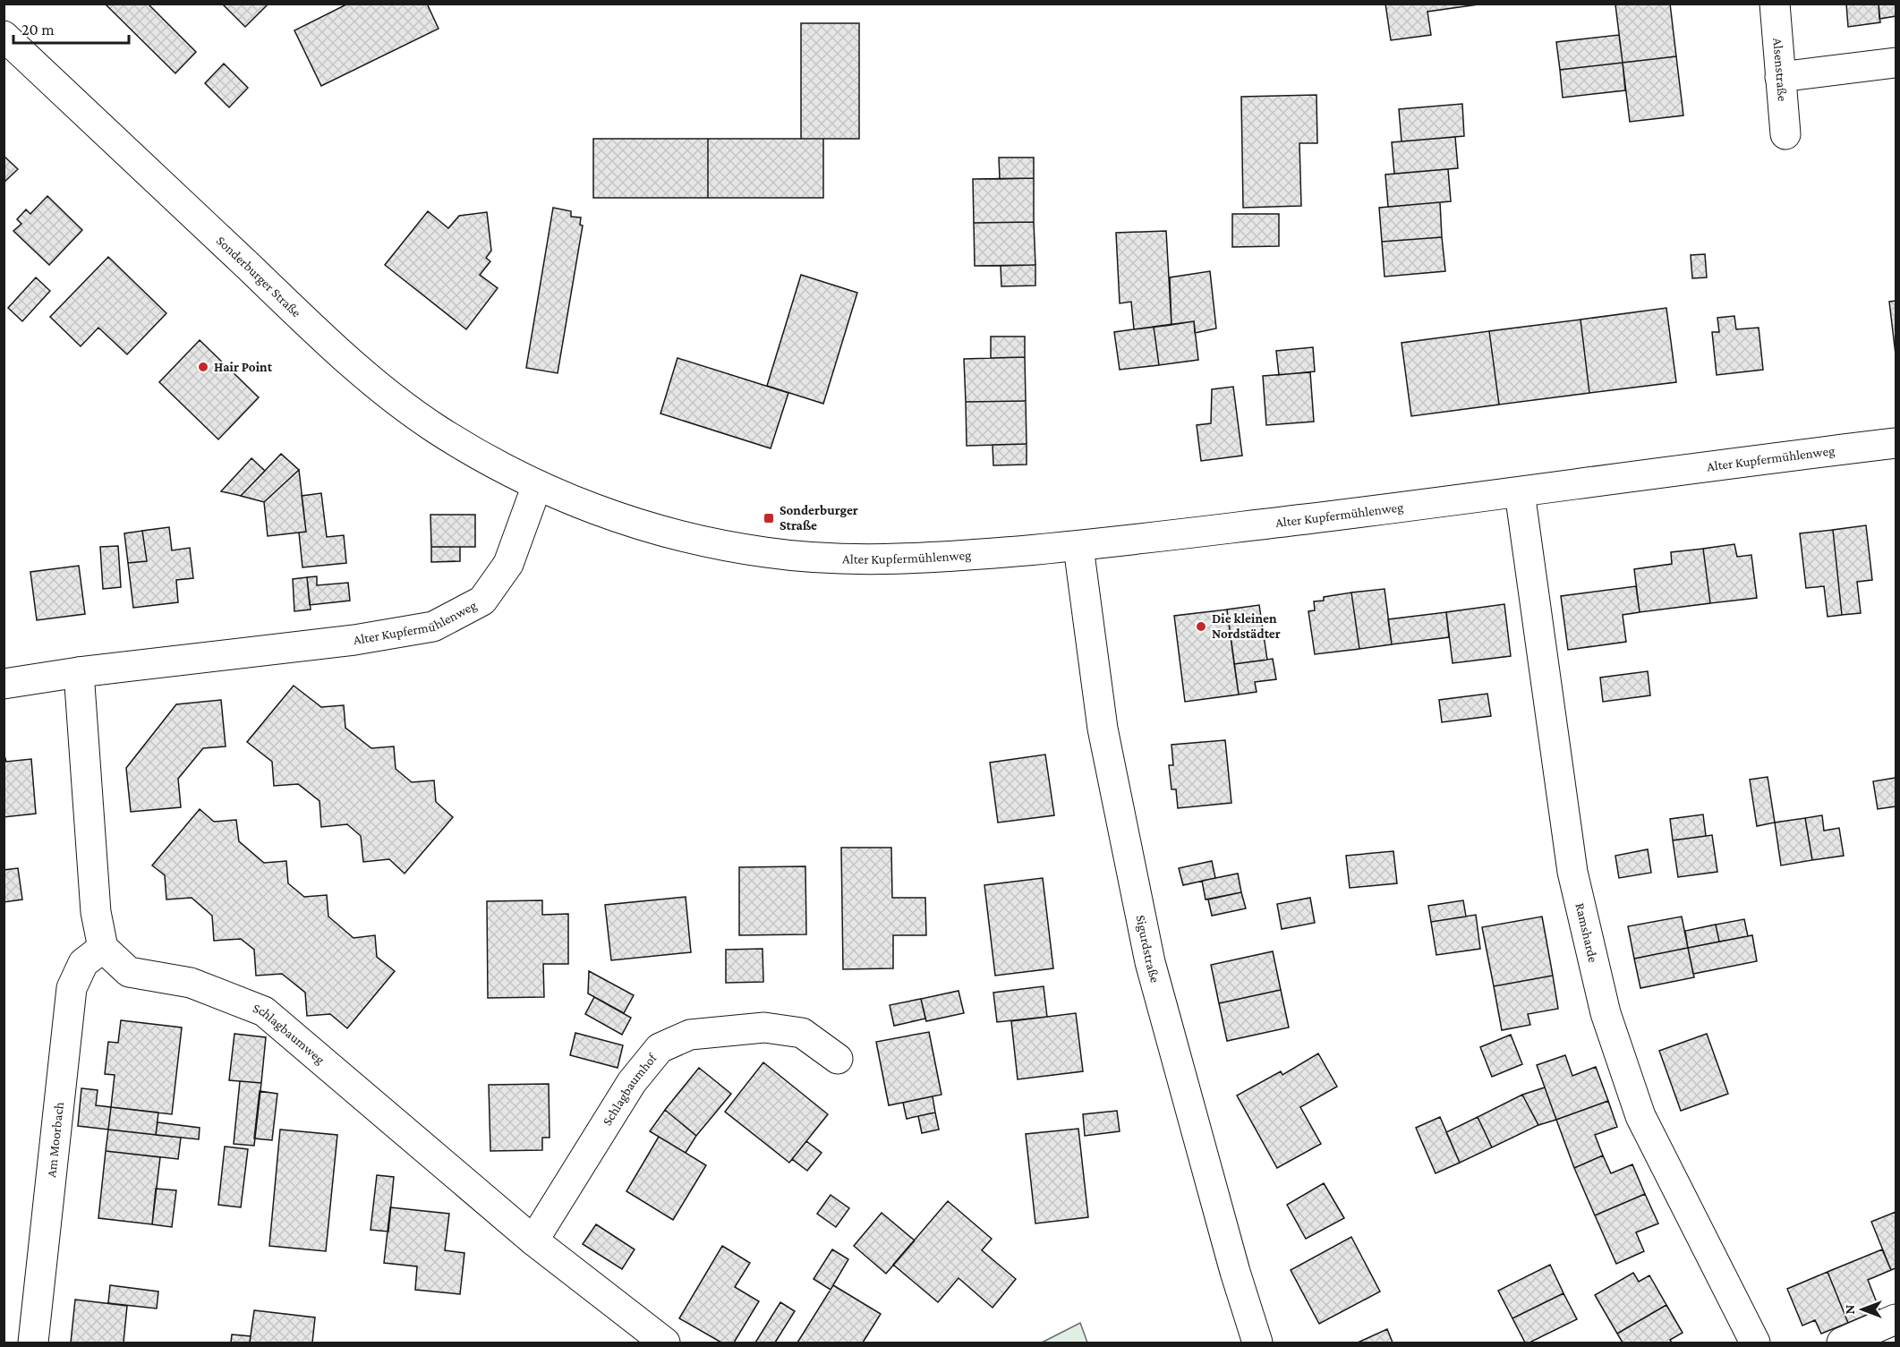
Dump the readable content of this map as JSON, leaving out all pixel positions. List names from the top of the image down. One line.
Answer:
{"streets":{"street":["Alsenstraße","Sonderburger Straße","Alter Kupfermühlenweg","Ramsharde","Sigurdstraße","Schlagbaumweg","Schlagbaumhof","Am Moorbach"]},"crossings":[["Sonderburger Straße","Alter Kupfermühlenweg"],["Alter Kupfermühlenweg","Ramsharde"],["Alter Kupfermühlenweg","Sigurdstraße"],["Schlagbaumweg","Schlagbaumhof"],["Schlagbaumweg","Am Moorbach"]],"places":{"other":["Hair Point","Die kleinen Nordstädter"],"transit":["Sonderburger Straße"]},"scale_bar":"20 m","north":"left"}
